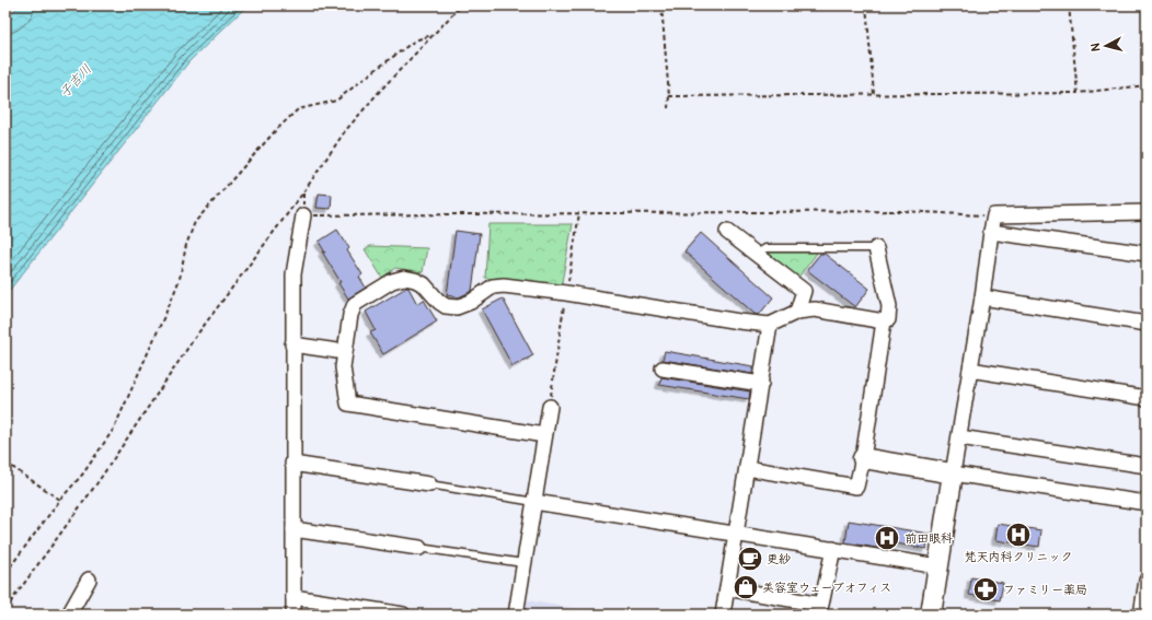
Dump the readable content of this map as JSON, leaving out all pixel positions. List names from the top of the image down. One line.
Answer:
{"water":["子吉川"],"places":{"hospital":["梵天内科クリニック","前田眼科"],"cafe":["更紗"],"shop":["美容室ウェーブオフィス"],"pharmacy":["ファミリー薬局"]},"north":"left"}
